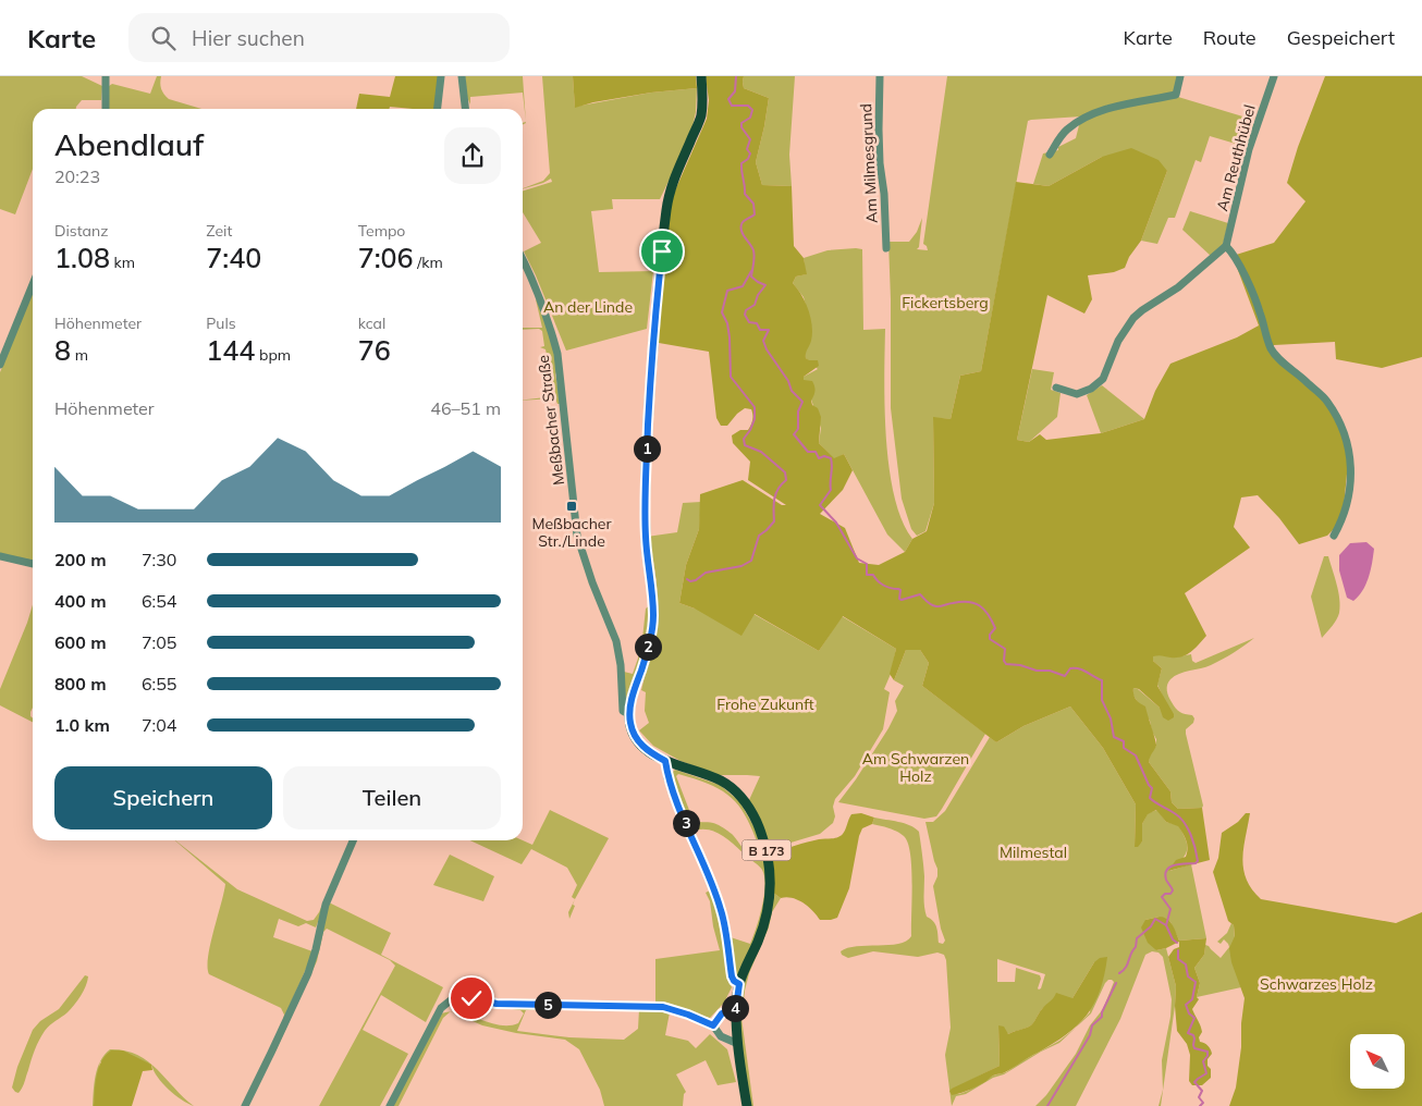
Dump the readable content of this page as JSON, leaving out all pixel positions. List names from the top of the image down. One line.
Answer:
{"streets":{"main road":["B 173"],"street":["Am Reuthhübel","Am Milmesgrund","Meßbacher Straße"]},"crossings":[["Meßbacher Straße","B 173"]],"parks":["Fickertsberg","An der Linde","Frohe Zukunft","Am Schwarzen Holz","Milmestal","Schwarzes Holz"],"places":{"transit":["Meßbacher Str./Linde"]},"north":"top left","page":{"header":"Karte","search":"Hier suchen","nav":["Karte","Route","Gespeichert"],"heading":["Abendlauf","20:23"],"stats":[["Distanz","1.08 km"],["Zeit","7:40"],["Tempo","7:06 /km"],["Höhenmeter","8 m"],["Puls","144 bpm"],["kcal","76"]],"chart":["Höhenmeter","46–51 m"],"pins":["1","2","3","5","4"],"list":[{"name":"200 m","note":"7:30"},{"name":"400 m","note":"6:54"},{"name":"600 m","note":"7:05"},{"name":"800 m","note":"6:55"},{"name":"1.0 km","note":"7:04"}],"buttons":["Speichern","Teilen"]}}
